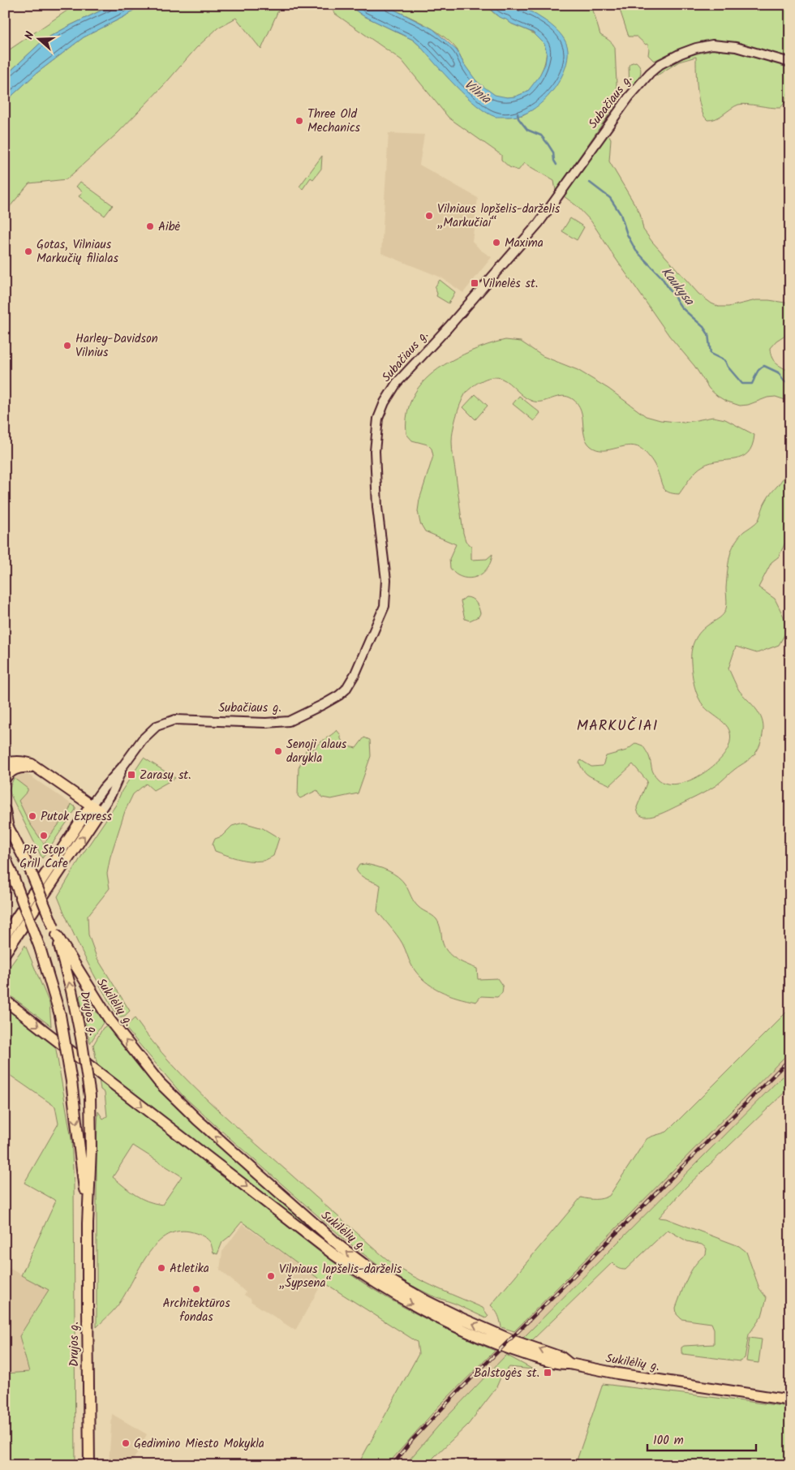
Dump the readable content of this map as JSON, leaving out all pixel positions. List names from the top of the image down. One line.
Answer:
{"streets":{"main road":["Subačiaus g.","Sukilėlių g.","Drujos g."]},"crossings":[["Sukilėlių g.","Drujos g."]],"districts":["MARKUČIAI"],"water":["Vilnia","Kaukysa"],"places":{"other":["Three Old Mechanics","Vilniaus lopšelis-darželis „Markučiai“","Aibė","Maxima","Gotas, Vilniaus Markučių filialas","Harley-Davidson Vilnius","Senoji alaus darykla","Putok Express","Pit Stop Grill Cafe","Atletika","Vilniaus lopšelis-darželis „Šypsena“","Architektūros fondas","Gedimino Miesto Mokykla"],"transit":["Vilnelės st.","Zarasų st.","Balstogės st."]},"scale_bar":"100 m","north":"left"}
